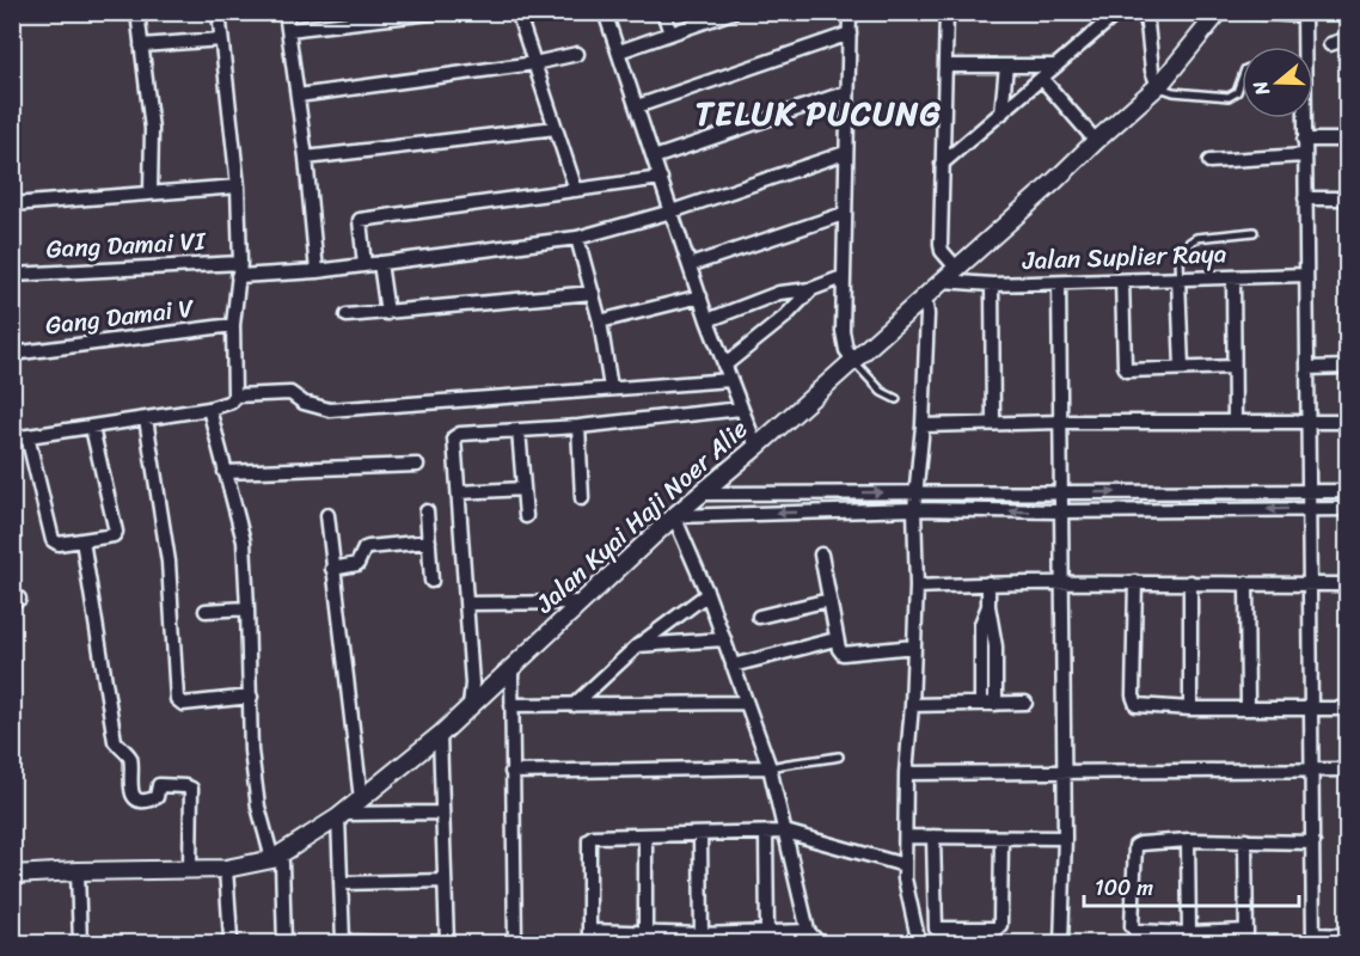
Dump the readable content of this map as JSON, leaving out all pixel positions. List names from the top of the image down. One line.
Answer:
{"streets":{"street":["Gang Damai VI","Jalan Suplier Raya","Gang Damai V","Jalan Kyai Haji Noer Alie"]},"crossings":[["Jalan Suplier Raya","Jalan Kyai Haji Noer Alie"]],"districts":["TELUK PUCUNG"],"scale_bar":"100 m","north":"left"}
